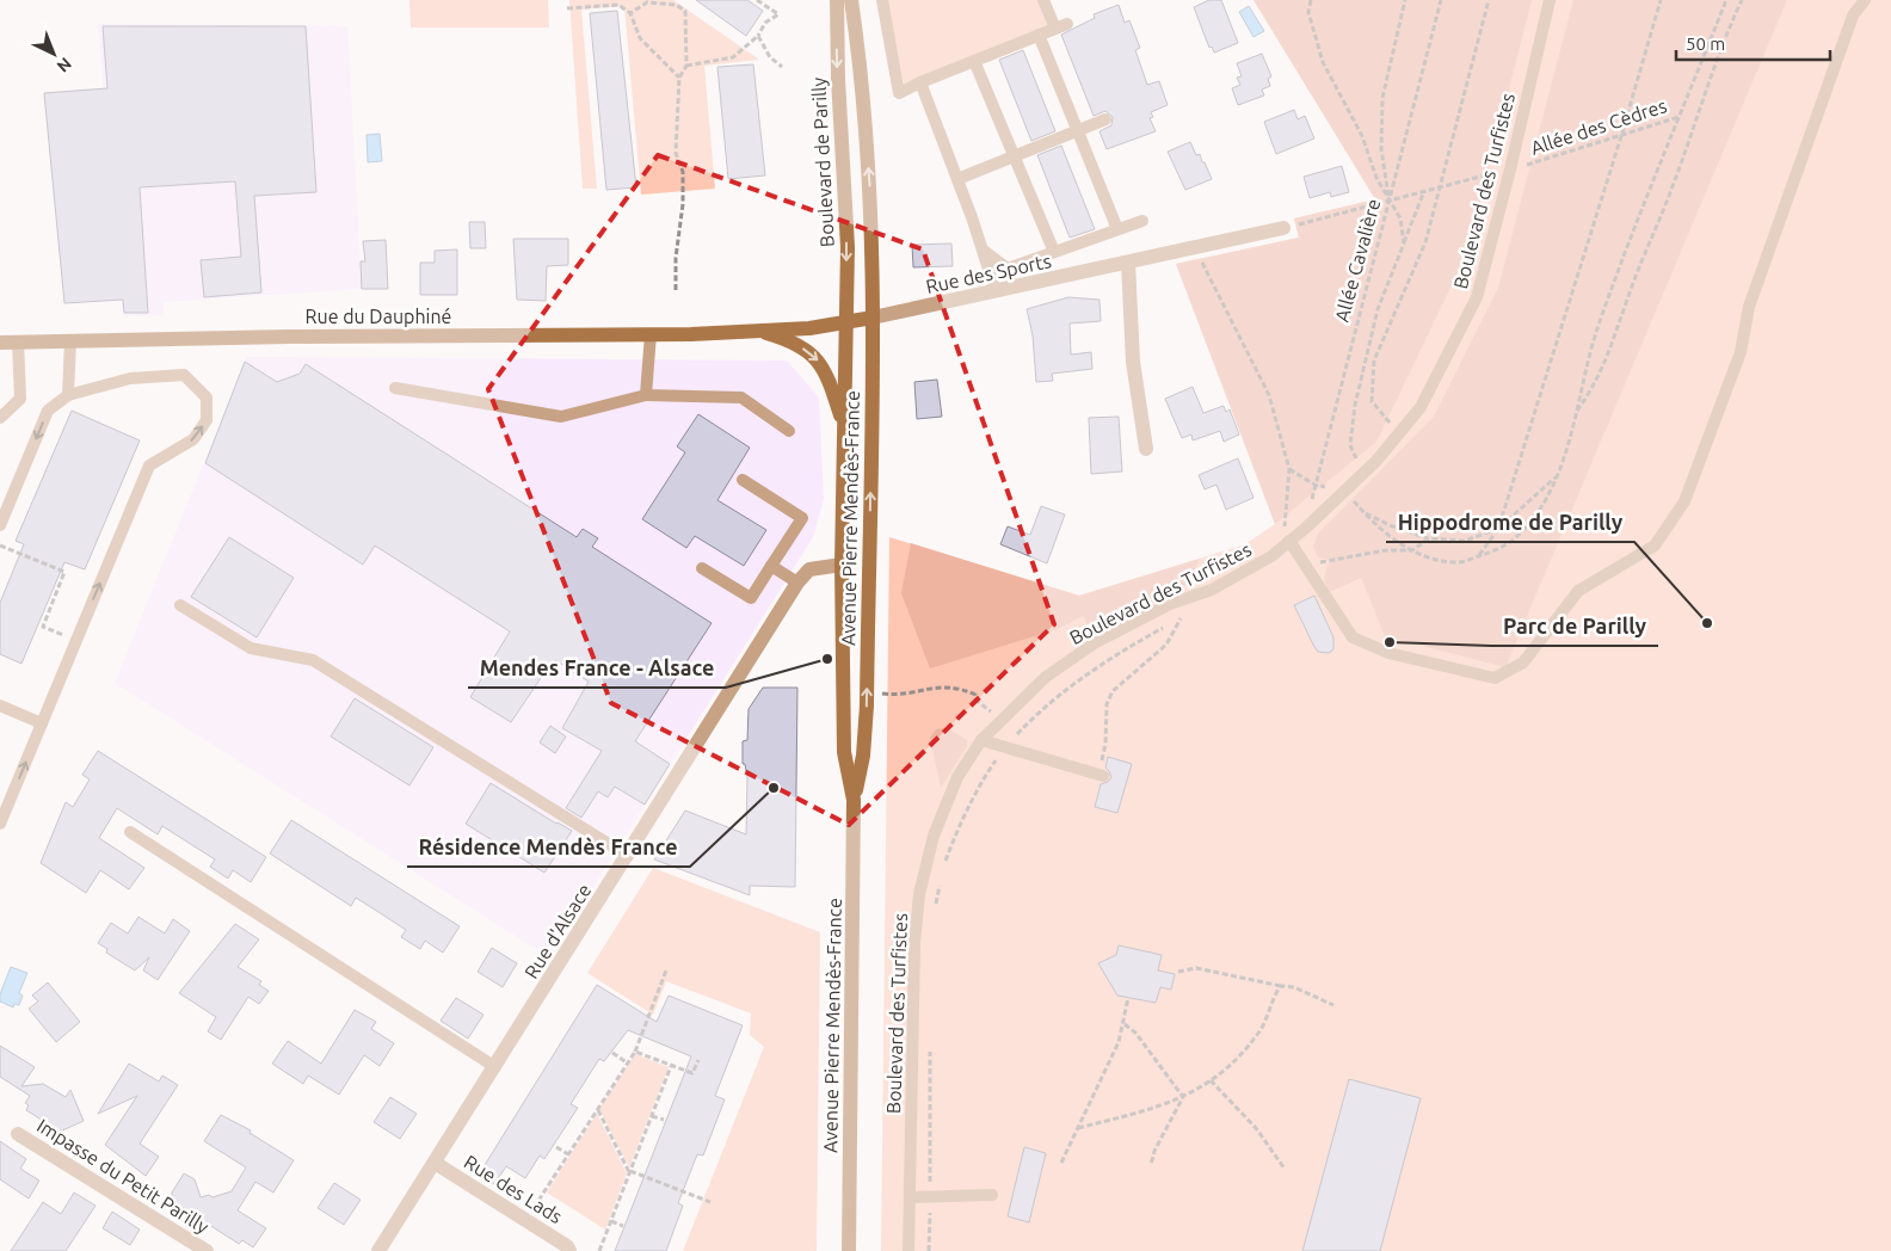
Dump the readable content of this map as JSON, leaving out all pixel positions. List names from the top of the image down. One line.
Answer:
{"streets":{"main road":["Boulevard de Parilly","Rue des Sports","Rue du Dauphiné","Avenue Pierre Mendès-France"],"street":["Rue d'Alsace","Impasse du Petit Parilly","Rue des Lads"],"lane":["Boulevard des Turfistes"],"path":["Allée des Cèdres","Allée Cavalière"]},"crossings":[["Allée des Cèdres","Boulevard des Turfistes"],["Allée des Cèdres","Allée Cavalière"],["Allée des Cèdres","Rue des Sports"],["Boulevard de Parilly","Rue des Sports"],["Boulevard de Parilly","Rue du Dauphiné"],["Boulevard de Parilly","Avenue Pierre Mendès-France"],["Boulevard des Turfistes","Allée Cavalière"],["Rue des Sports","Rue du Dauphiné"],["Rue des Sports","Avenue Pierre Mendès-France"],["Rue du Dauphiné","Avenue Pierre Mendès-France"],["Avenue Pierre Mendès-France","Rue d'Alsace"],["Rue d'Alsace","Rue des Lads"]],"places":["Hippodrome de Parilly","Parc de Parilly","Mendes France - Alsace","Résidence Mendès France"],"scale_bar":"50 m","north":"bottom right"}
